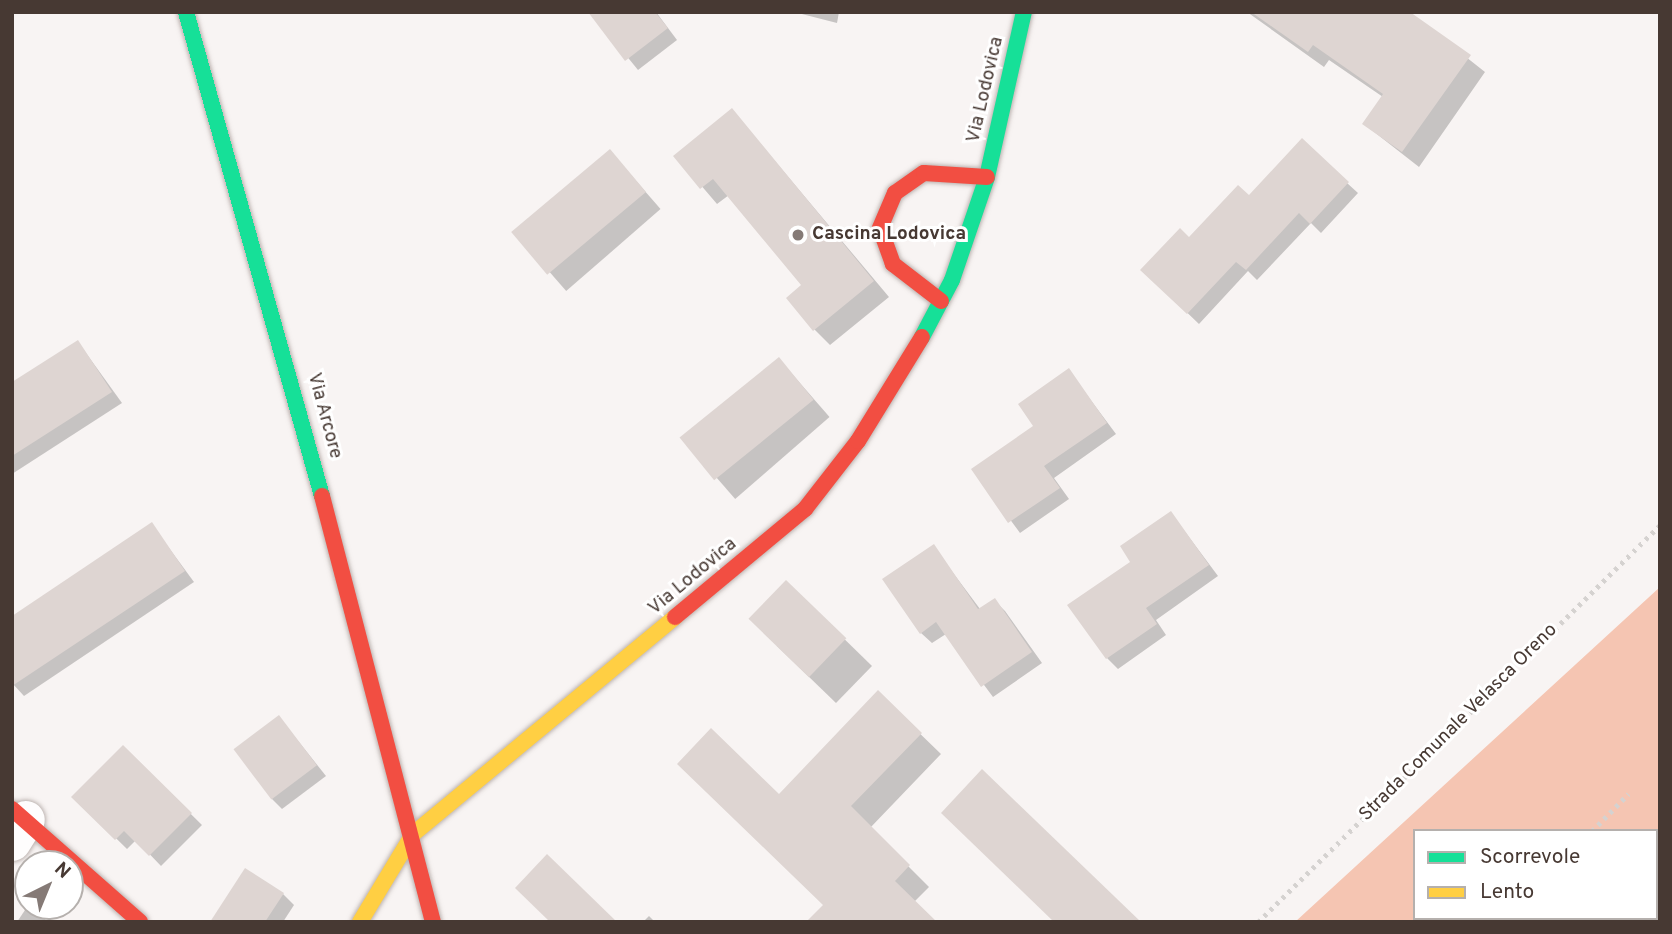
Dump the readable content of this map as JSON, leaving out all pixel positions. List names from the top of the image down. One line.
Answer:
{"streets":{"street":["Via Lodovica","Via Arcore"],"path":["Strada Comunale Velasca Oreno"]},"crossings":[["Via Lodovica","Via Arcore"]],"places":["Cascina Lodovica"],"legend":["Scorrevole","Lento"],"north":"top right"}
